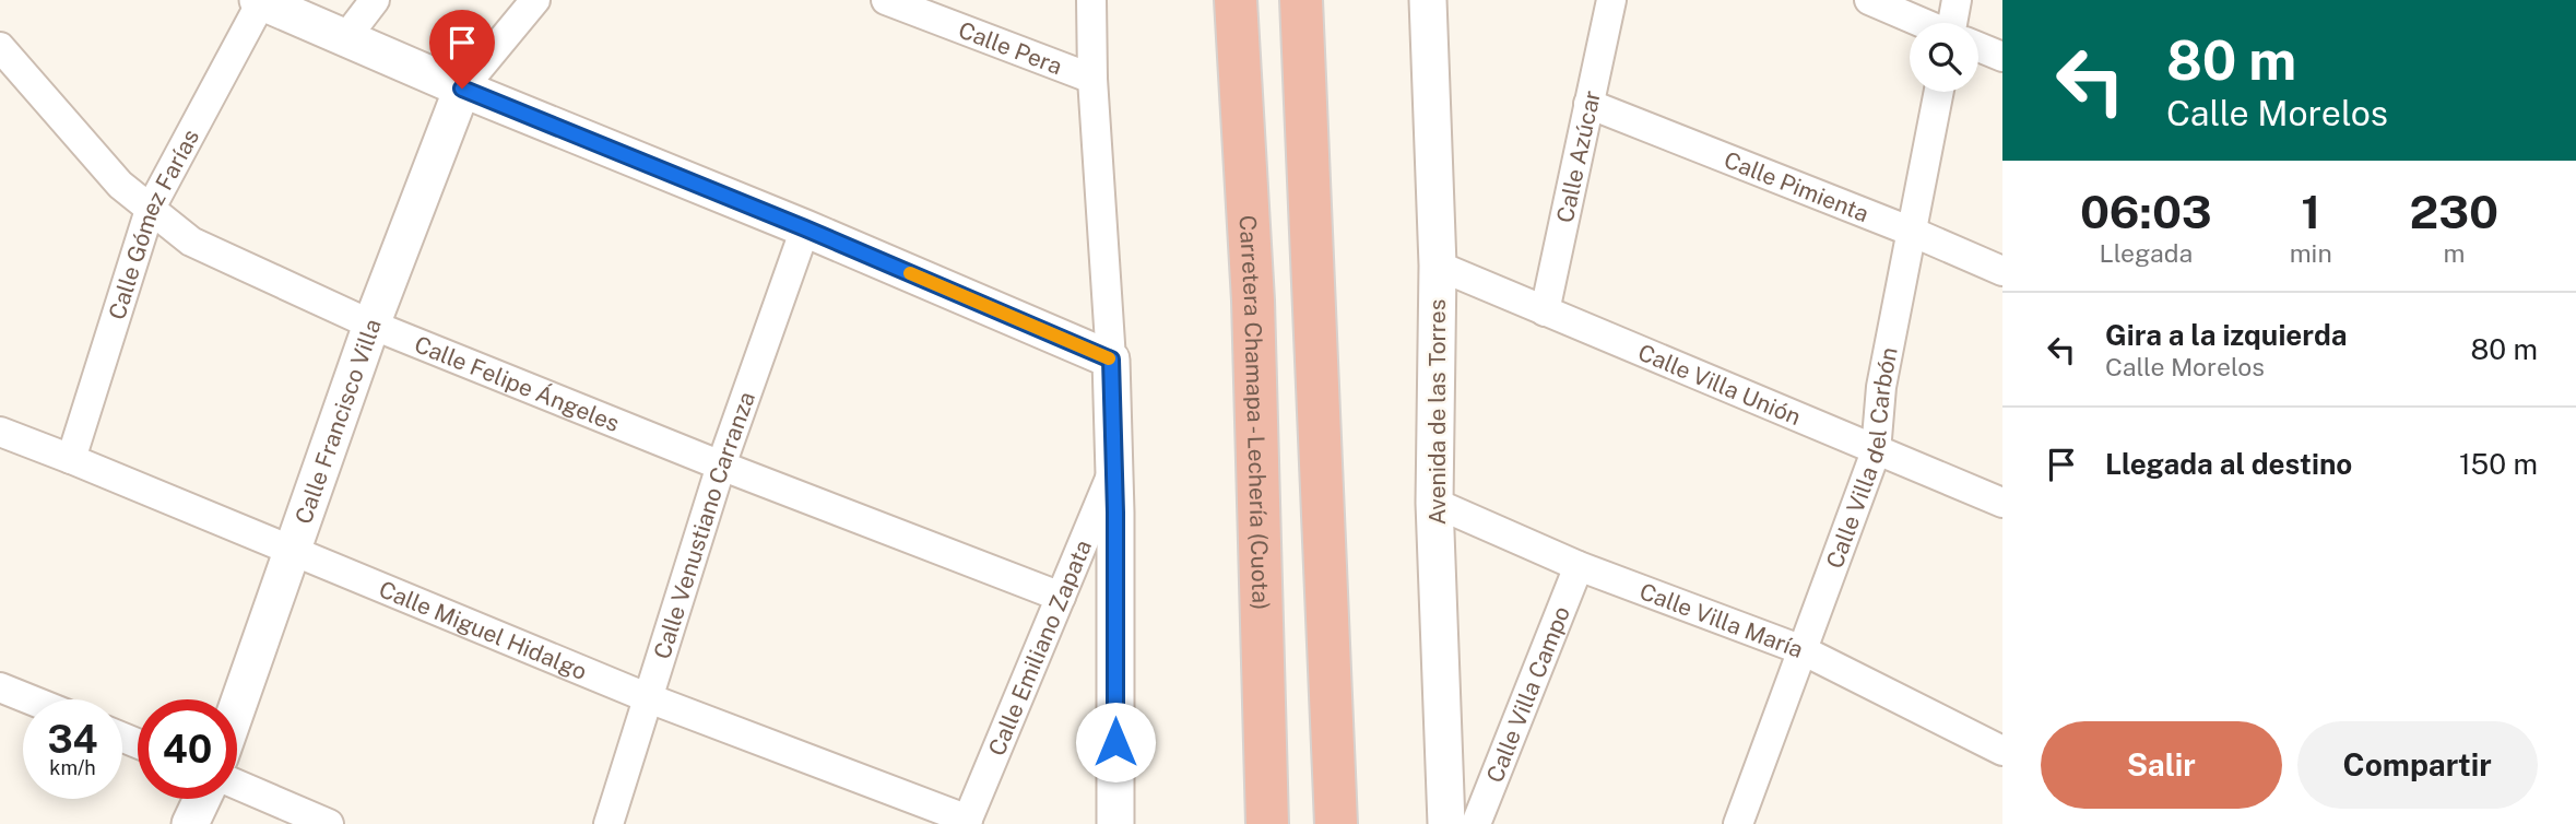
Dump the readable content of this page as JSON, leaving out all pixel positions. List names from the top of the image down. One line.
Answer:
{"streets":{"highway":["Carretera Chamapa - Lechería (Cuota)"],"street":["Calle Pera","Calle Azúcar","Calle Pimienta","Calle Gómez Farías","Calle Felipe Ángeles","Calle Villa Unión","Avenida de las Torres","Calle Francisco Villa","Calle Villa del Carbón","Calle Venustiano Carranza","Calle Villa María","Calle Miguel Hidalgo","Calle Emiliano Zapata","Calle Villa Campo"]},"crossings":[["Calle Azúcar","Calle Pimienta"],["Calle Azúcar","Calle Villa Unión"],["Calle Pimienta","Calle Villa del Carbón"],["Calle Gómez Farías","Calle Felipe Ángeles"],["Calle Gómez Farías","Calle Miguel Hidalgo"],["Calle Felipe Ángeles","Calle Francisco Villa"],["Calle Felipe Ángeles","Calle Venustiano Carranza"],["Calle Felipe Ángeles","Calle Emiliano Zapata"],["Calle Villa Unión","Avenida de las Torres"],["Calle Villa Unión","Calle Villa del Carbón"],["Avenida de las Torres","Calle Villa María"],["Calle Francisco Villa","Calle Miguel Hidalgo"],["Calle Villa del Carbón","Calle Villa María"],["Calle Venustiano Carranza","Calle Miguel Hidalgo"],["Calle Villa María","Calle Villa Campo"],["Calle Miguel Hidalgo","Calle Emiliano Zapata"]],"page":{"turn":["80 m","Calle Morelos"],"eta":["06:03","Llegada","1","min","230","m"],"list":[{"name":"Gira a la izquierda","note":"Calle Morelos","value":"80 m"},{"name":"Llegada al destino","value":"150 m"}],"speed":"34 km/h","limit":"40","buttons":["Salir","Compartir"]}}
